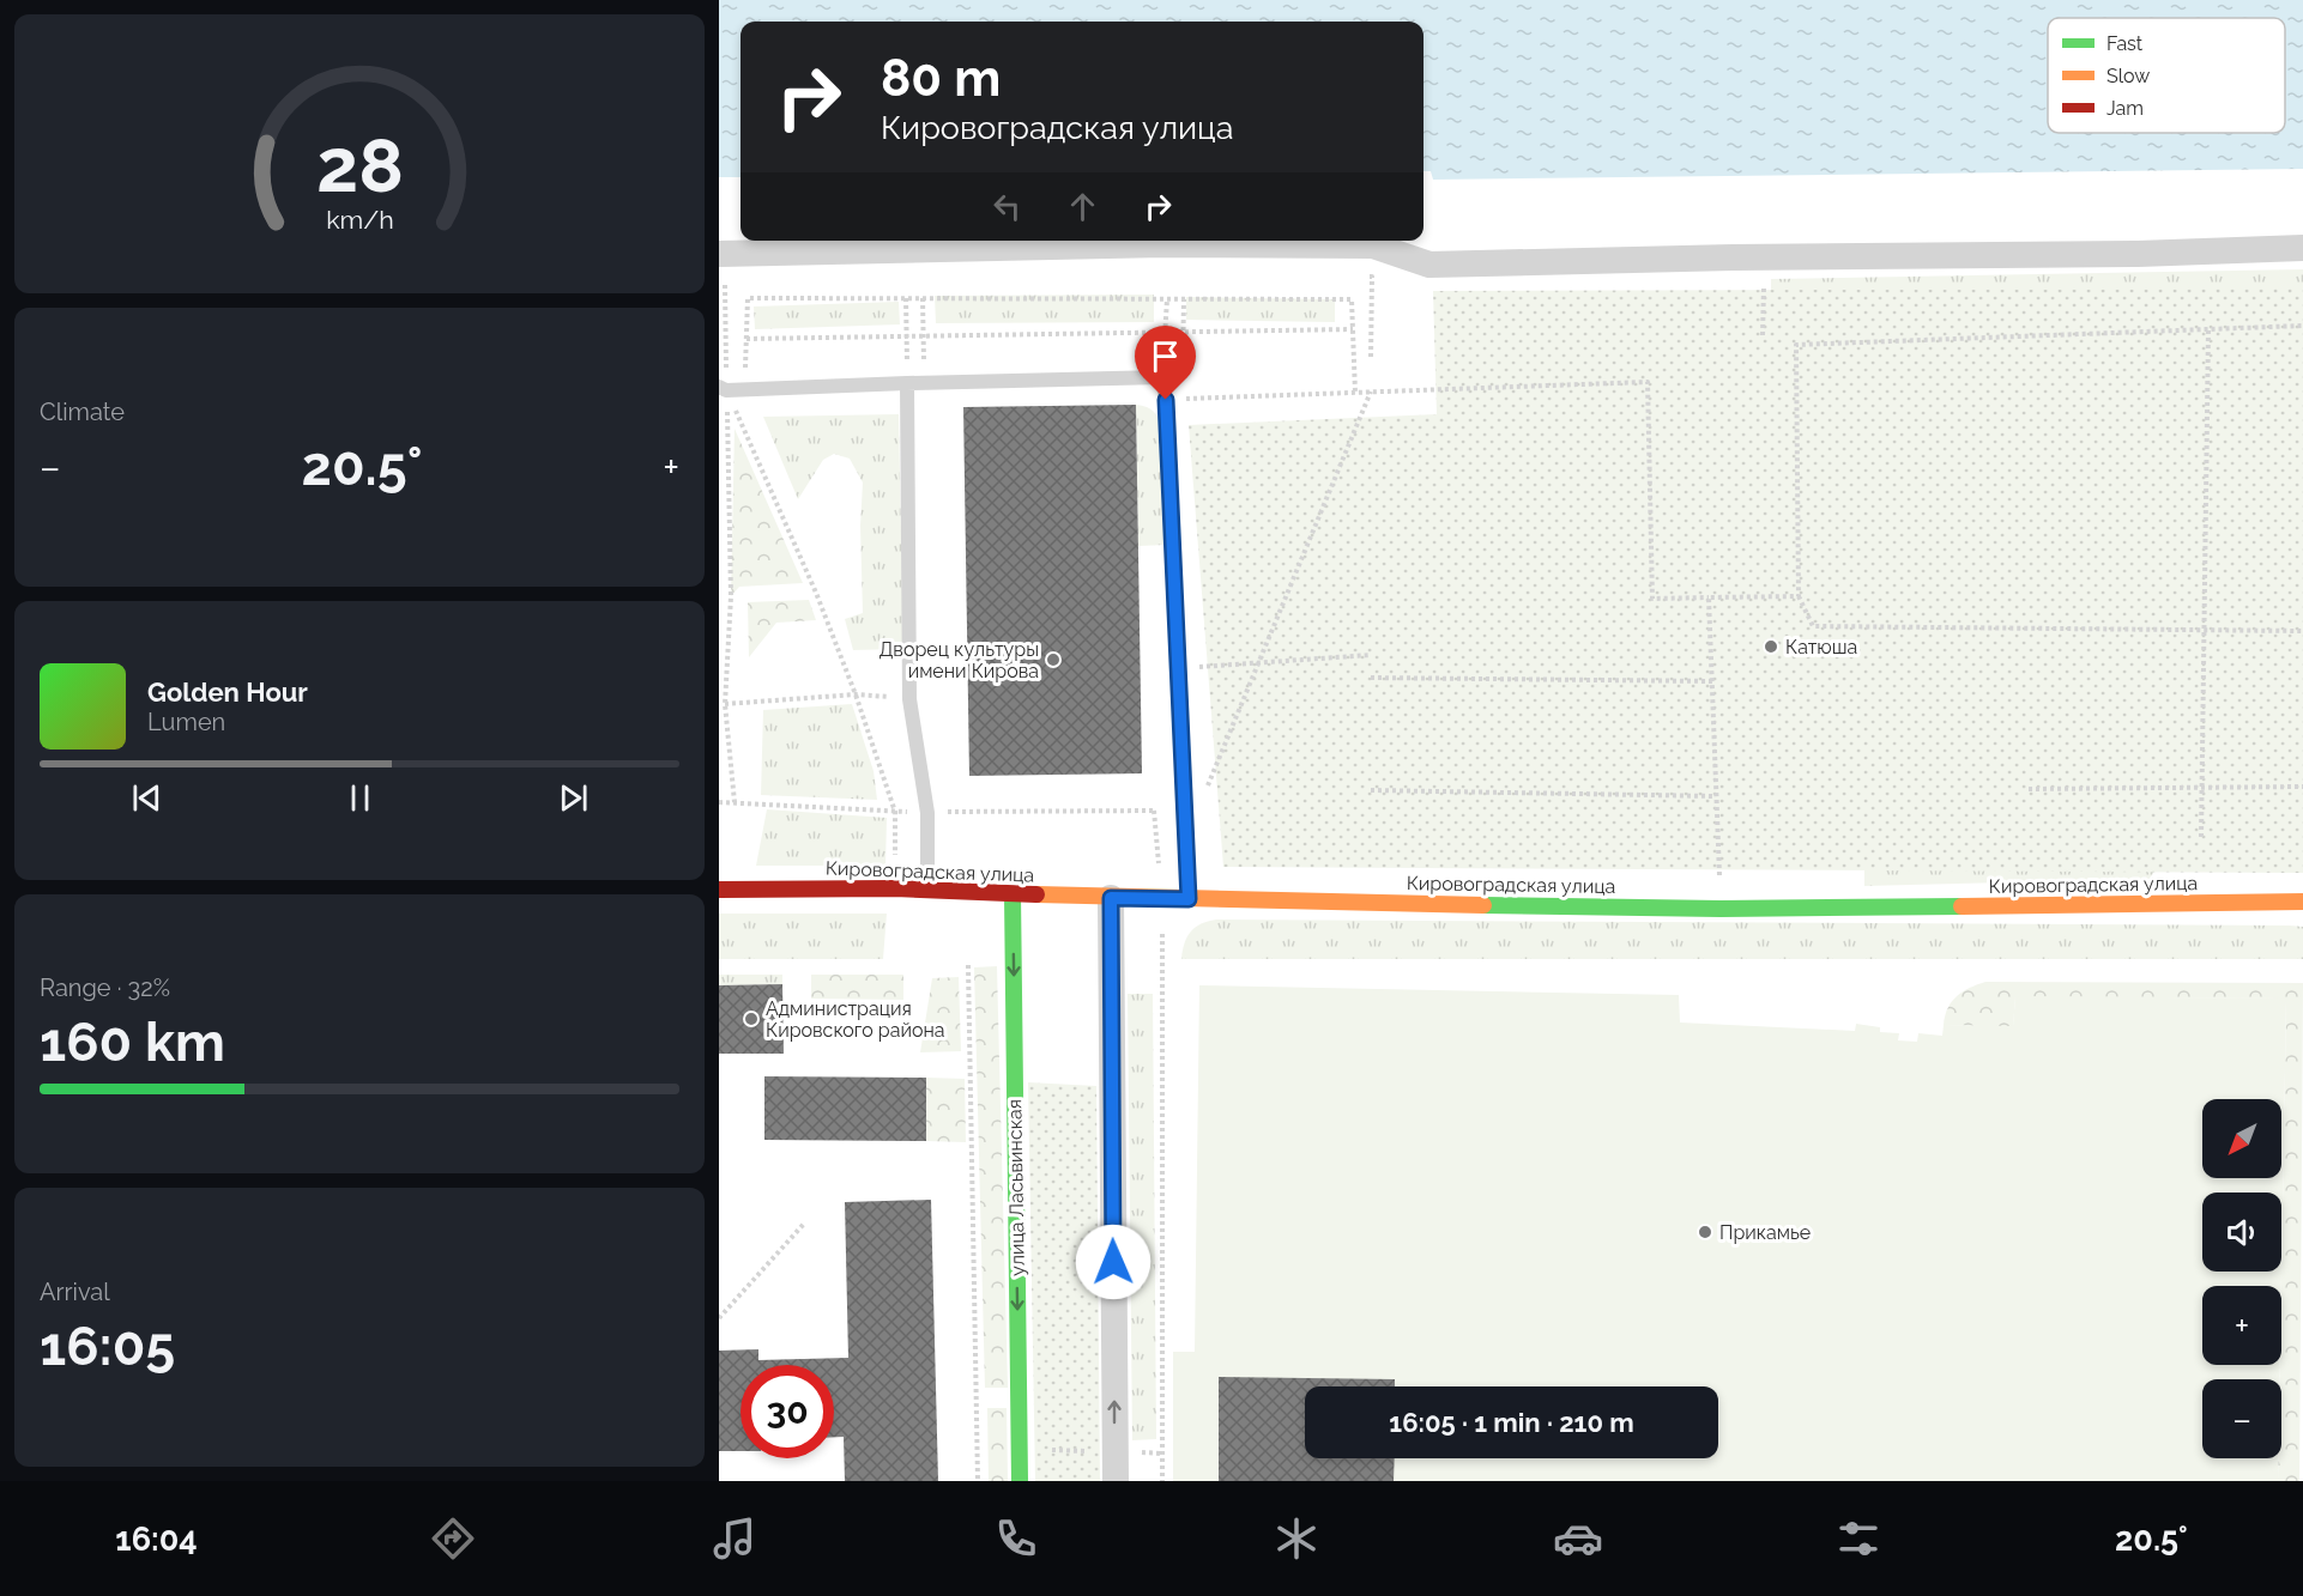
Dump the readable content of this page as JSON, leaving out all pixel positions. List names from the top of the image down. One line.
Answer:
{"streets":{"street":["Кировоградская улица","улица Ласьвинская"]},"crossings":[["Кировоградская улица","улица Ласьвинская"]],"places":["Катюша","Дворец культуры имени Кирова","Администрация Кировского района","Прикамье"],"legend":["Fast","Slow","Jam"],"north":"bottom left","page":{"turn":["80 m","Кировоградская улица"],"tile":["Climate",["Range · 32%","160 km"],["Arrival","16:05"]],"heat":["−","20.5°","+"],"song":["Golden Hour","Lumen"],"map_buttons":["+","−"],"limit":"30","trip":"16:05 · 1 min · 210 m","tabs":["16:04","20.5°"],"gauge":["28","km/h"]}}
